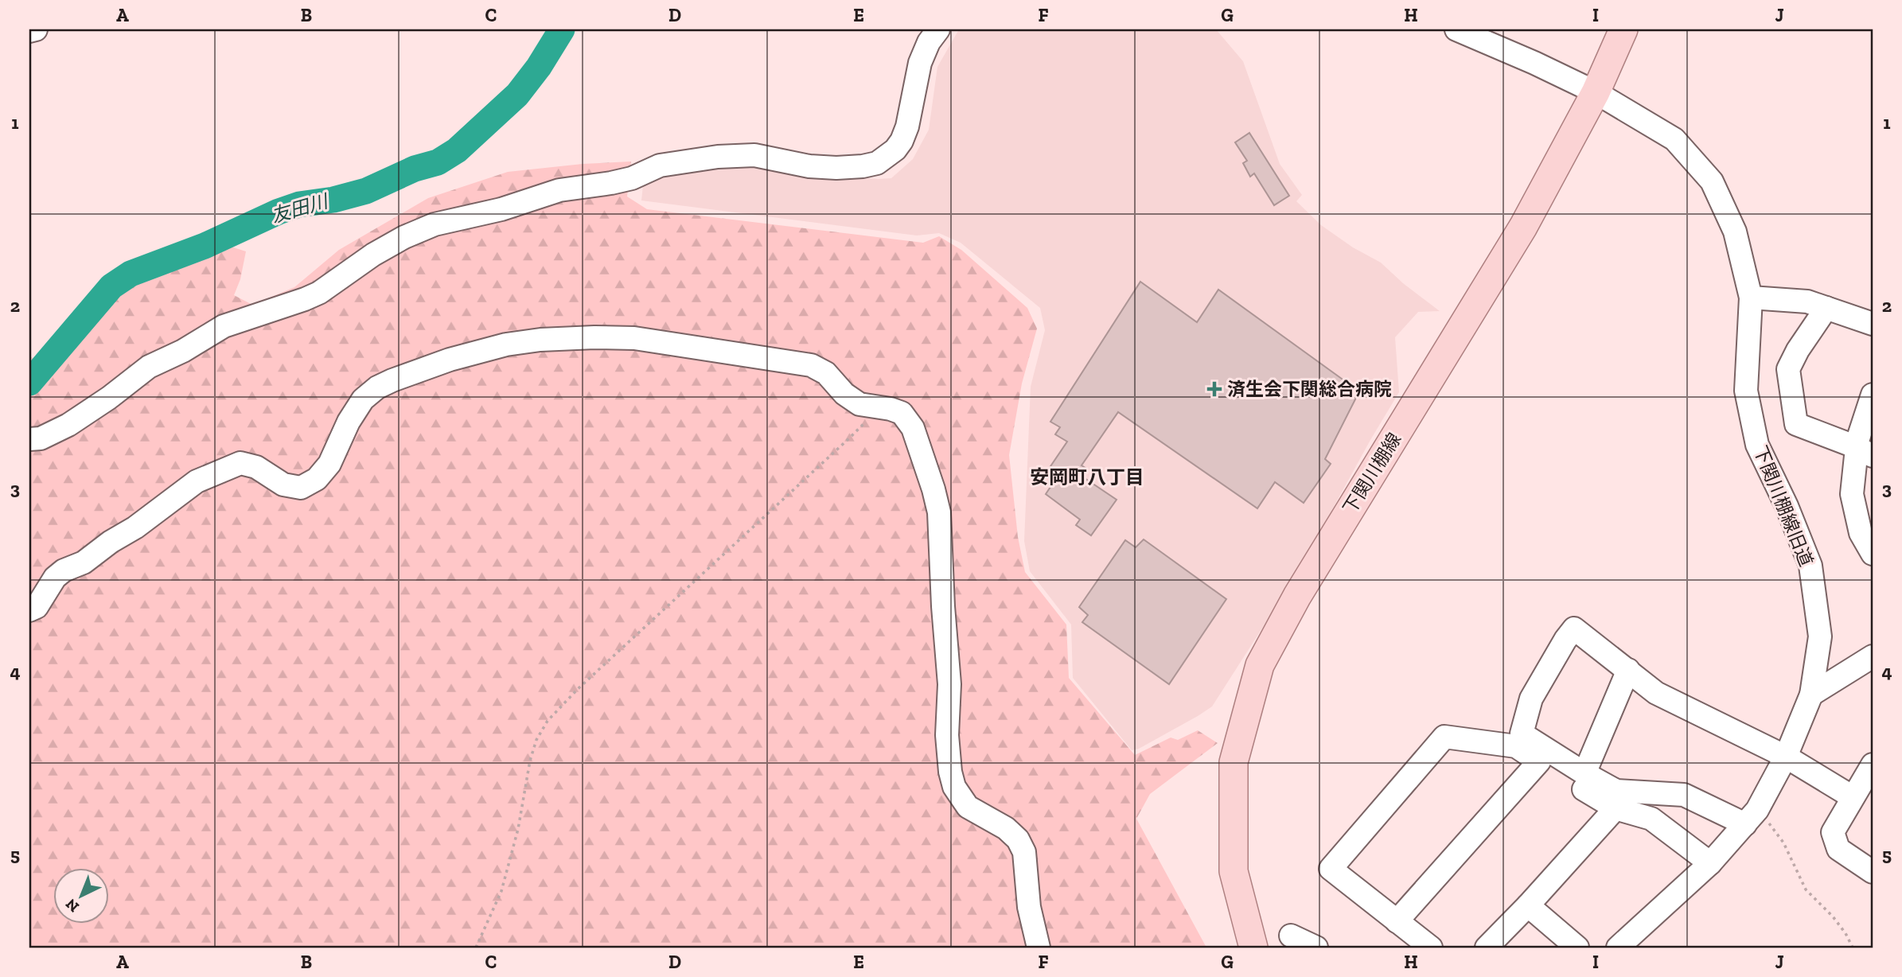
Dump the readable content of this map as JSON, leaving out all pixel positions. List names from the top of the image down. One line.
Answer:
{"streets":{"main road":["下関川棚線"],"street":["下関川棚線旧道"]},"crossings":[["下関川棚線","下関川棚線旧道"]],"districts":["安岡町八丁目"],"water":["友田川"],"places":{"health":["済生会下関総合病院"]},"north":"bottom left","grid":{"columns":["A","B","C","D","E","F","G","H","I","J"],"rows":["1","2","3","4","5"]}}
